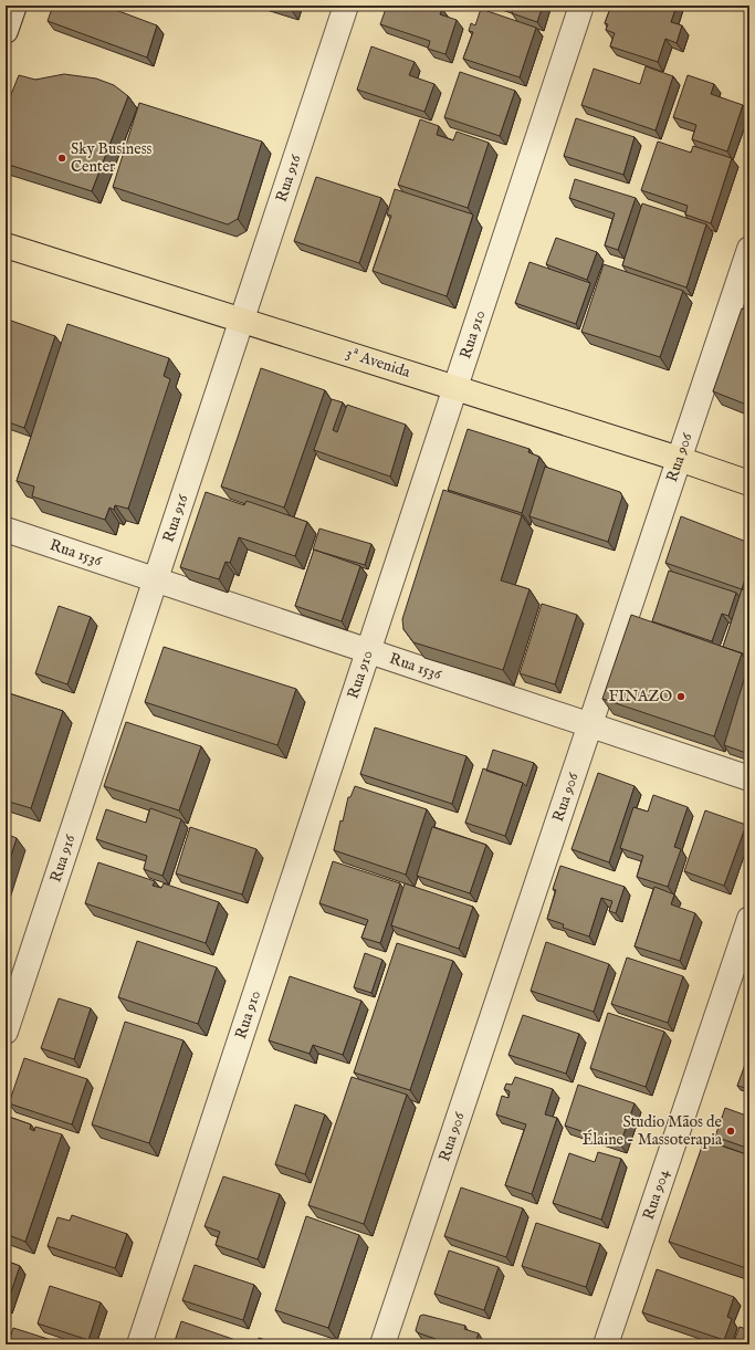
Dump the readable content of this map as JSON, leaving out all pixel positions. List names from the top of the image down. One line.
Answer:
{"streets":{"main road":["3ª Avenida"],"street":["Rua 916","Rua 910","Rua 906","Rua 1536","Rua 904"]},"crossings":[["Rua 916","3ª Avenida"],["Rua 916","Rua 1536"],["Rua 910","3ª Avenida"],["Rua 910","Rua 1536"],["3ª Avenida","Rua 906"],["Rua 906","Rua 1536"]],"places":["Sky Business Center","FINAZO","Studio Mãos de Élaine - Massoterapia"]}
